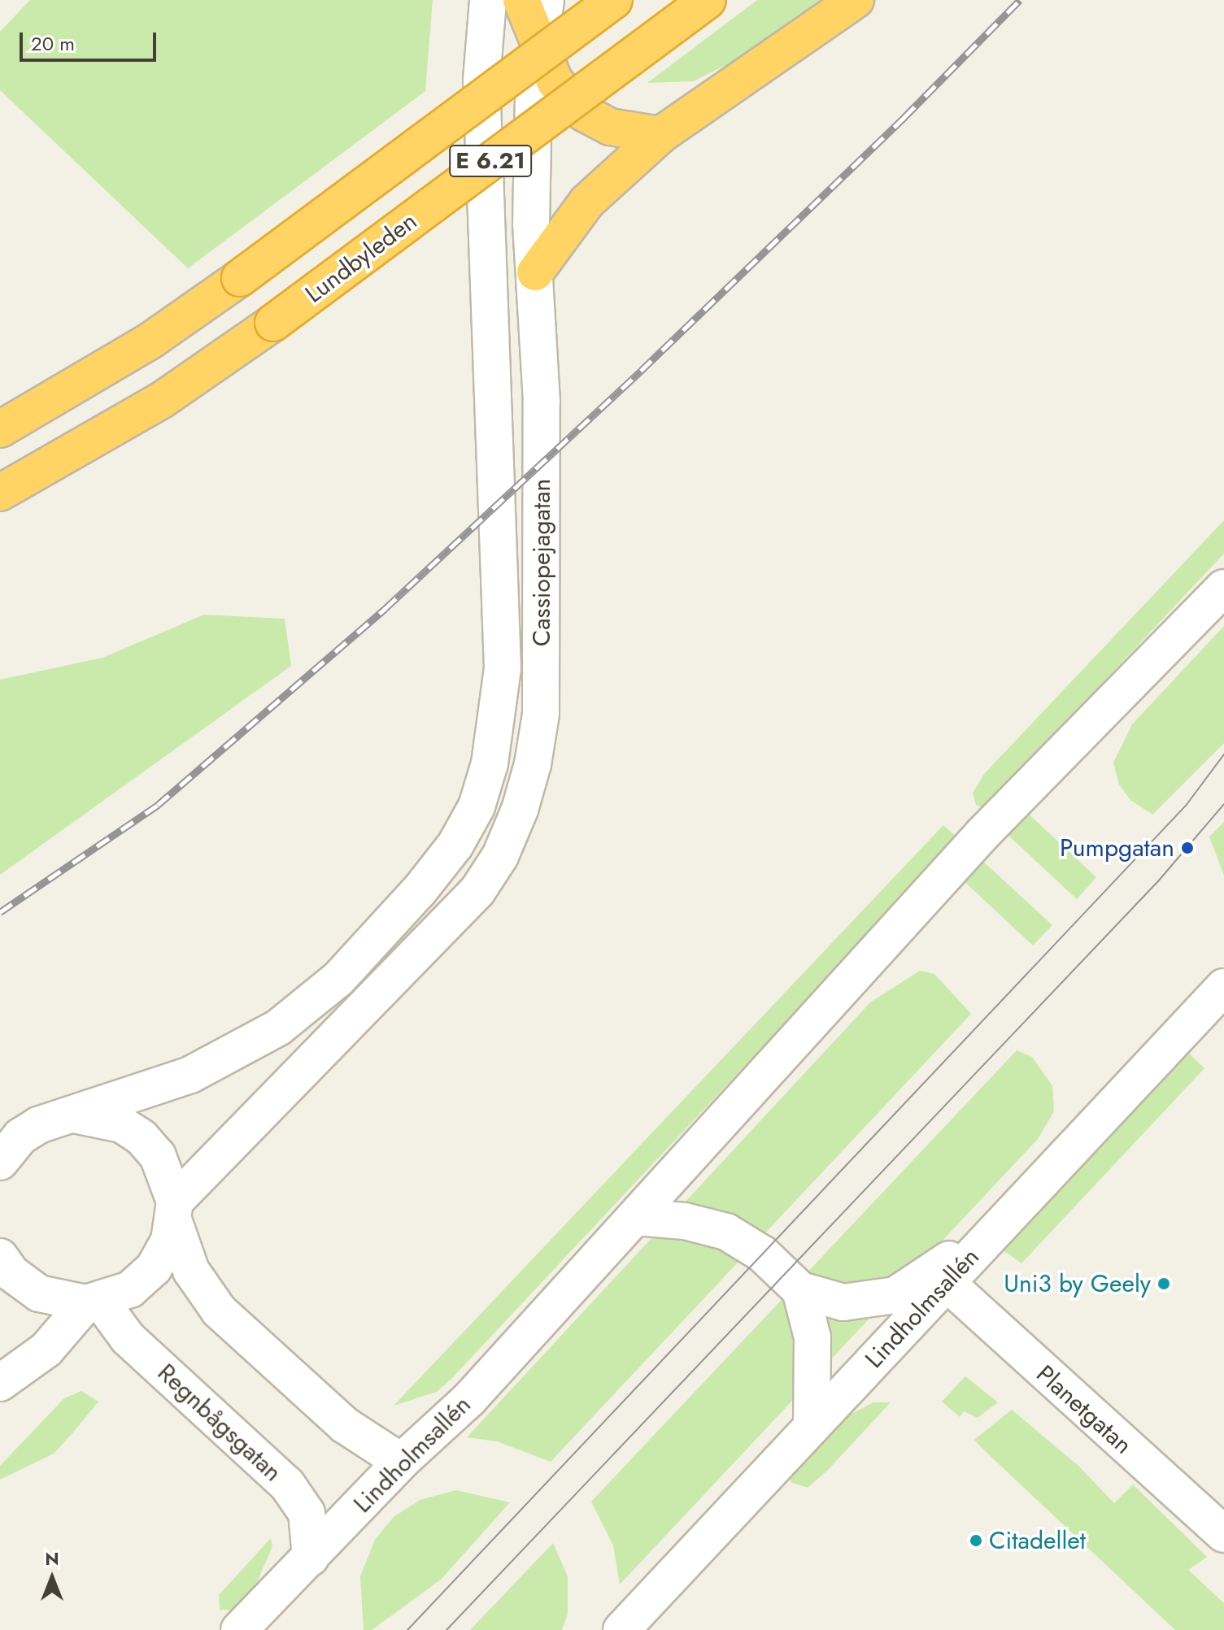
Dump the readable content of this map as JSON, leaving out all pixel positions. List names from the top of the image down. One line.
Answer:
{"streets":{"highway":["E 6.21","Lundbyleden"],"street":["Cassiopejagatan","Lindholmsallén","Planetgatan","Regnbågsgatan"]},"crossings":[["Cassiopejagatan","Regnbågsgatan"],["Lindholmsallén","Planetgatan"],["Lindholmsallén","Regnbågsgatan"]],"places":["Pumpgatan","Uni3 by Geely","Citadellet"],"scale_bar":"20 m","north":"top"}
